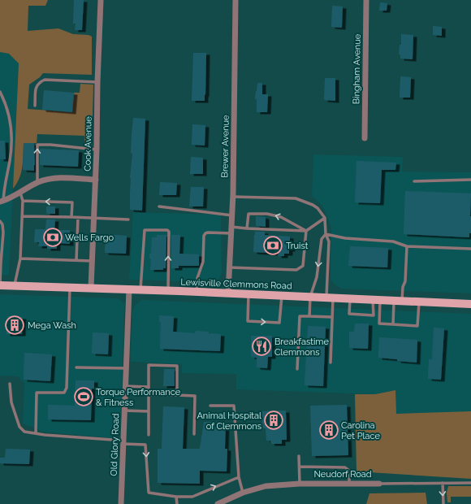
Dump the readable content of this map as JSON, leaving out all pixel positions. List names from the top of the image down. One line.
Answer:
{"streets":{"main road":["Lewisville Clemmons Road"],"street":["Bingham Avenue","Cook Avenue","Brewer Avenue","Old Glory Road","Neudorf Road"]},"crossings":[["Cook Avenue","Lewisville Clemmons Road"],["Brewer Avenue","Lewisville Clemmons Road"],["Lewisville Clemmons Road","Old Glory Road"]],"places":{"bank":["Wells Fargo","Truist"],"building":["Mega Wash","Animal Hospital of Clemmons","Carolina Pet Place"],"restaurant":["Breakfastime Clemmons"],"sports":["Torque Performance & Fitness"]}}
